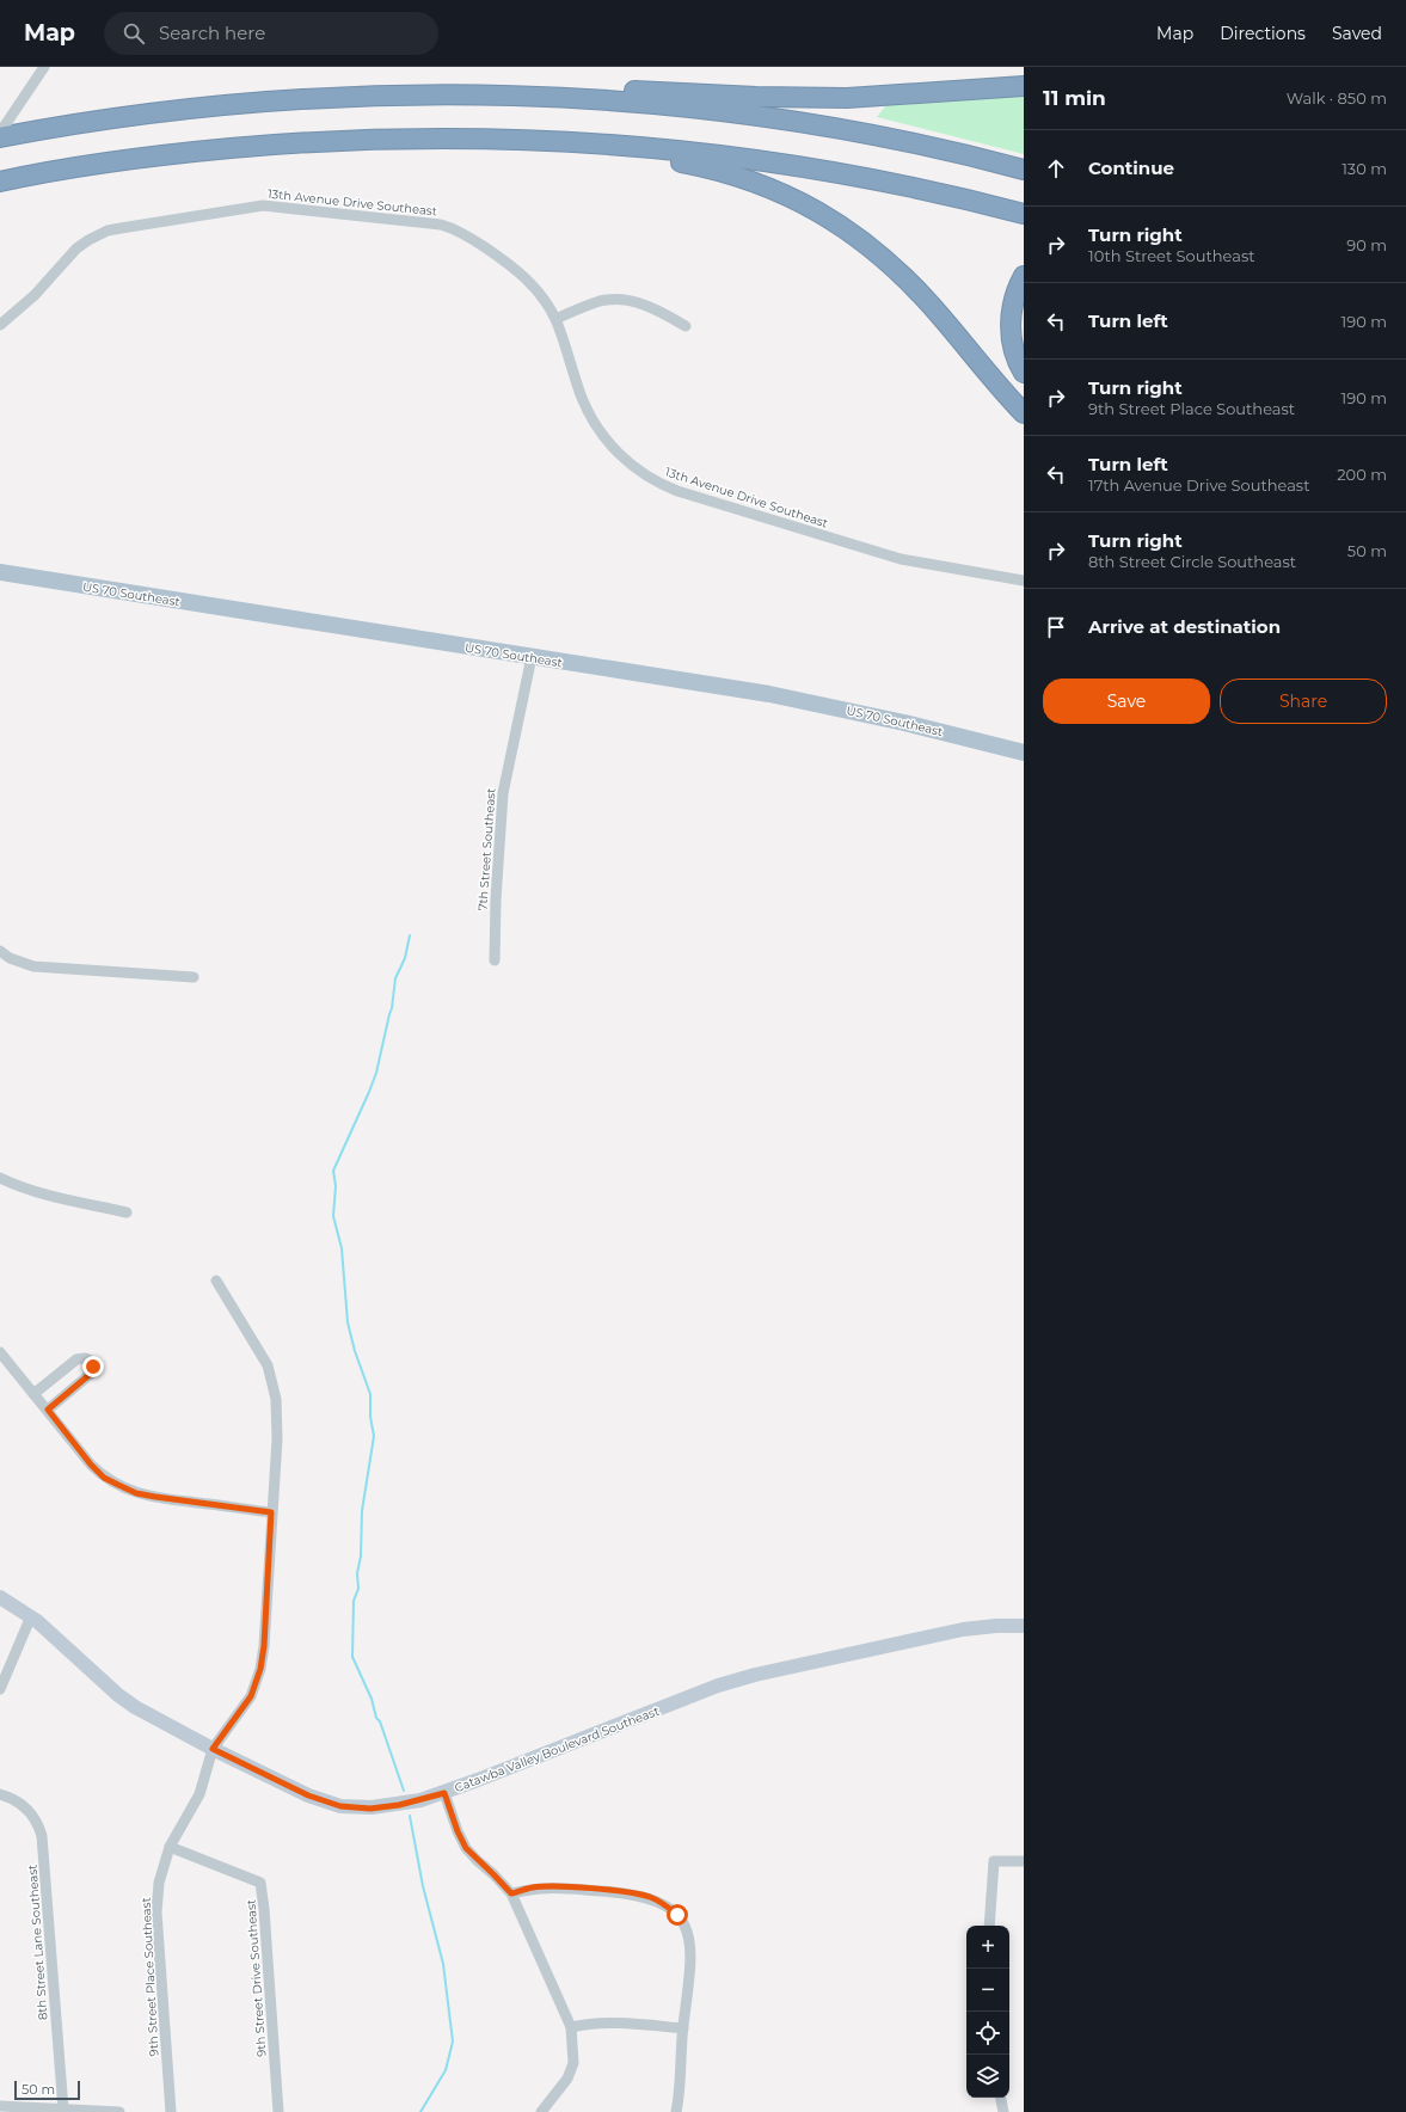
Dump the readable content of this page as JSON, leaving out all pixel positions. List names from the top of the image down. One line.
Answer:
{"streets":{"main road":["US 70 Southeast"],"street":["13th Avenue Drive Southeast","7th Street Southeast","Catawba Valley Boulevard Southeast","8th Street Lane Southeast","9th Street Place Southeast","9th Street Drive Southeast"]},"crossings":[["US 70 Southeast","7th Street Southeast"],["Catawba Valley Boulevard Southeast","9th Street Place Southeast"],["9th Street Place Southeast","9th Street Drive Southeast"]],"scale_bar":"50 m","page":{"header":"Map","search":"Search here","nav":["Map","Directions","Saved"],"heading":["11 min","Walk · 850 m"],"list":[["Continue","130 m"],["Turn right","10th Street Southeast","90 m"],["Turn left","190 m"],["Turn right","9th Street Place Southeast","190 m"],["Turn left","17th Avenue Drive Southeast","200 m"],["Turn right","8th Street Circle Southeast","50 m"],"Arrive at destination"],"buttons":["Save","Share"],"map_buttons":["+","−"],"scale":"50 m"}}
